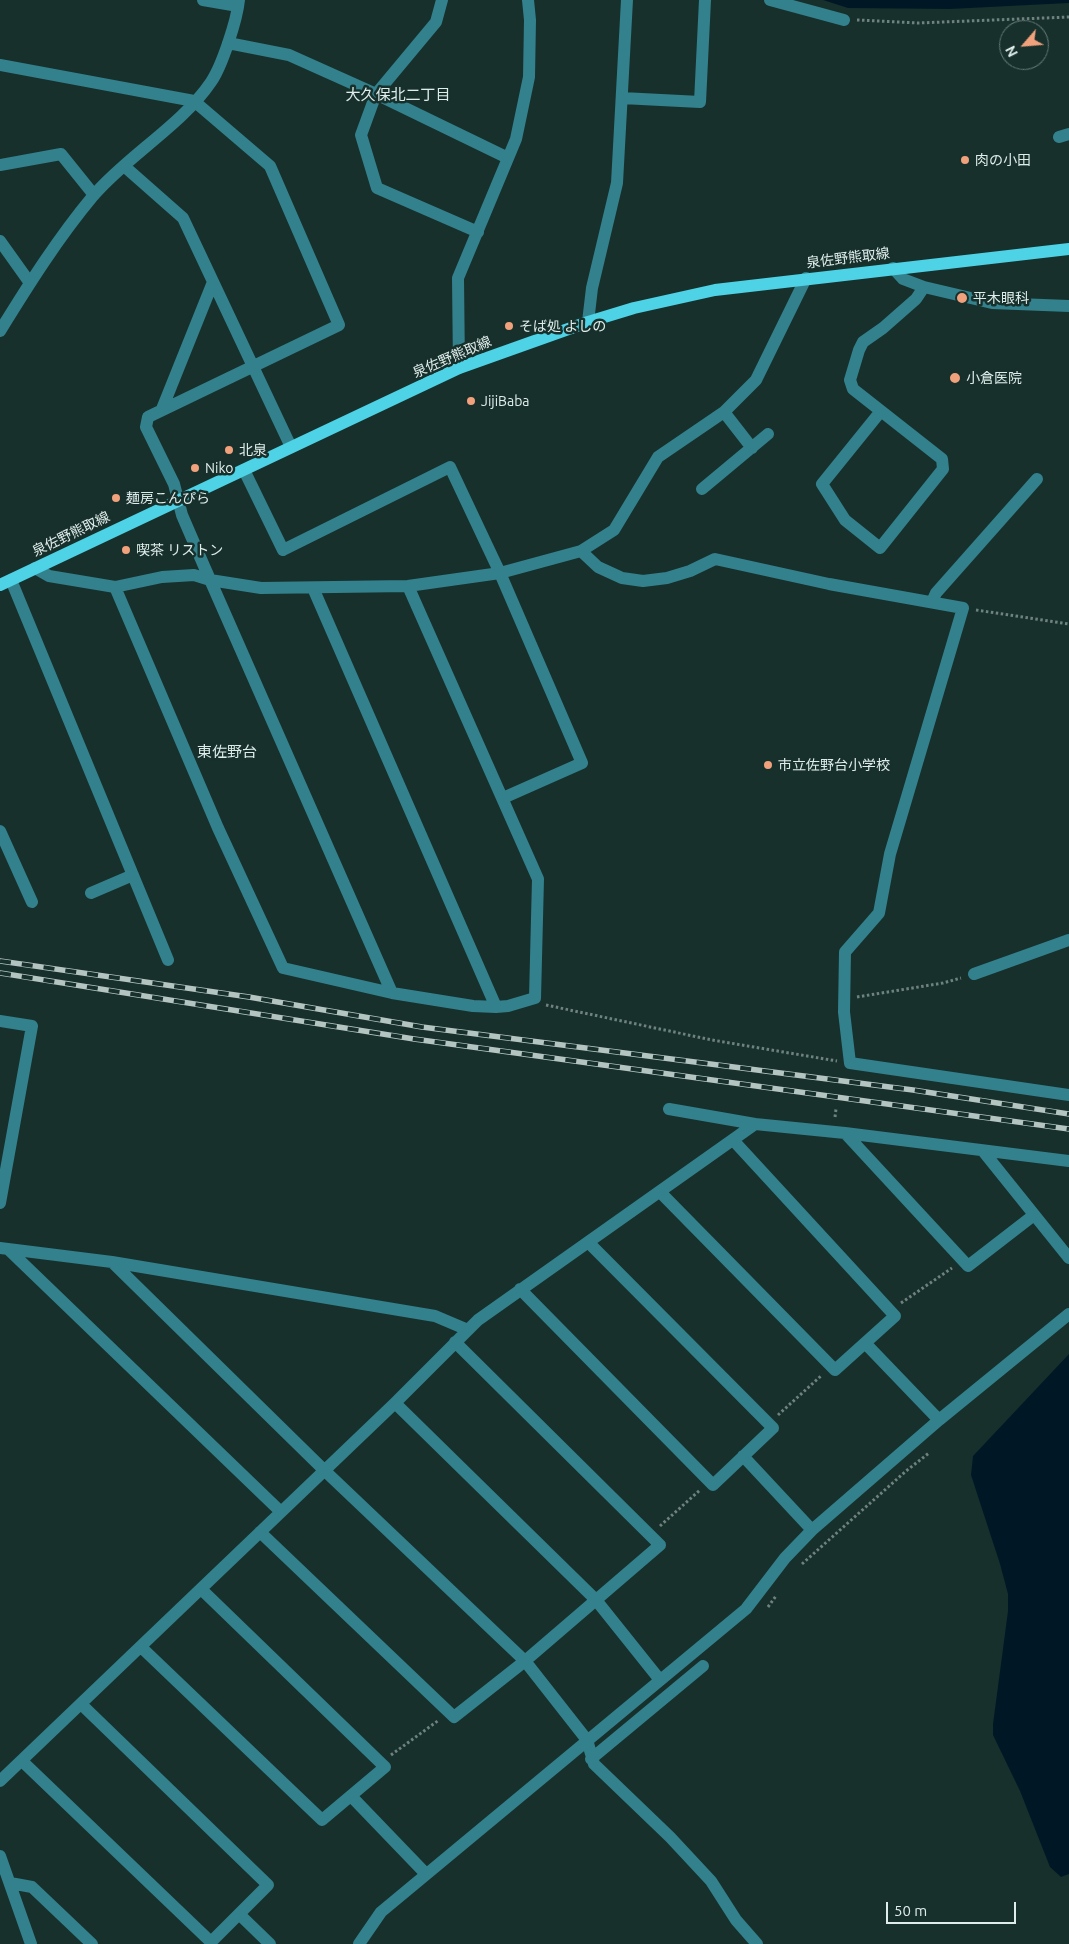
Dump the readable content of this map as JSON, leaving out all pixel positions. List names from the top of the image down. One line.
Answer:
{"streets":{"main road":["泉佐野熊取線"]},"districts":["大久保北二丁目","東佐野台"],"places":["肉の小田","平木眼科","そば処 よしの","小倉医院","JijiBaba","北泉","Niko","麺房こんぴら","喫茶 リストン","市立佐野台小学校"],"scale_bar":"50 m","north":"bottom left"}
